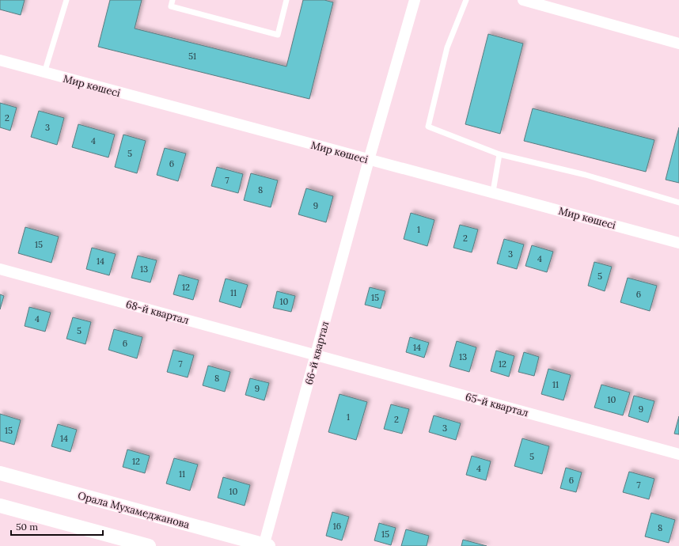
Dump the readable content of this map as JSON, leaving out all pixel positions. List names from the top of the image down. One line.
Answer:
{"streets":{"street":["Мир көшесі","68-й квартал","66-й квартал","65-й квартал","Орала Мухамеджанова"]},"crossings":[["Мир көшесі","66-й квартал"],["68-й квартал","66-й квартал"],["68-й квартал","65-й квартал"],["66-й квартал","65-й квартал"],["66-й квартал","Орала Мухамеджанова"]],"house_numbers":["51","2","3","4","5","6","7","8","9","1","2","15","3","4","14","13","5","12","11","6","15","10","4","5","6","14","13","7","12","8","11","9","10","9","1","2","3","15","14","5","12","4","11","6","7","10","16","8","15"],"scale_bar":"50 m"}
